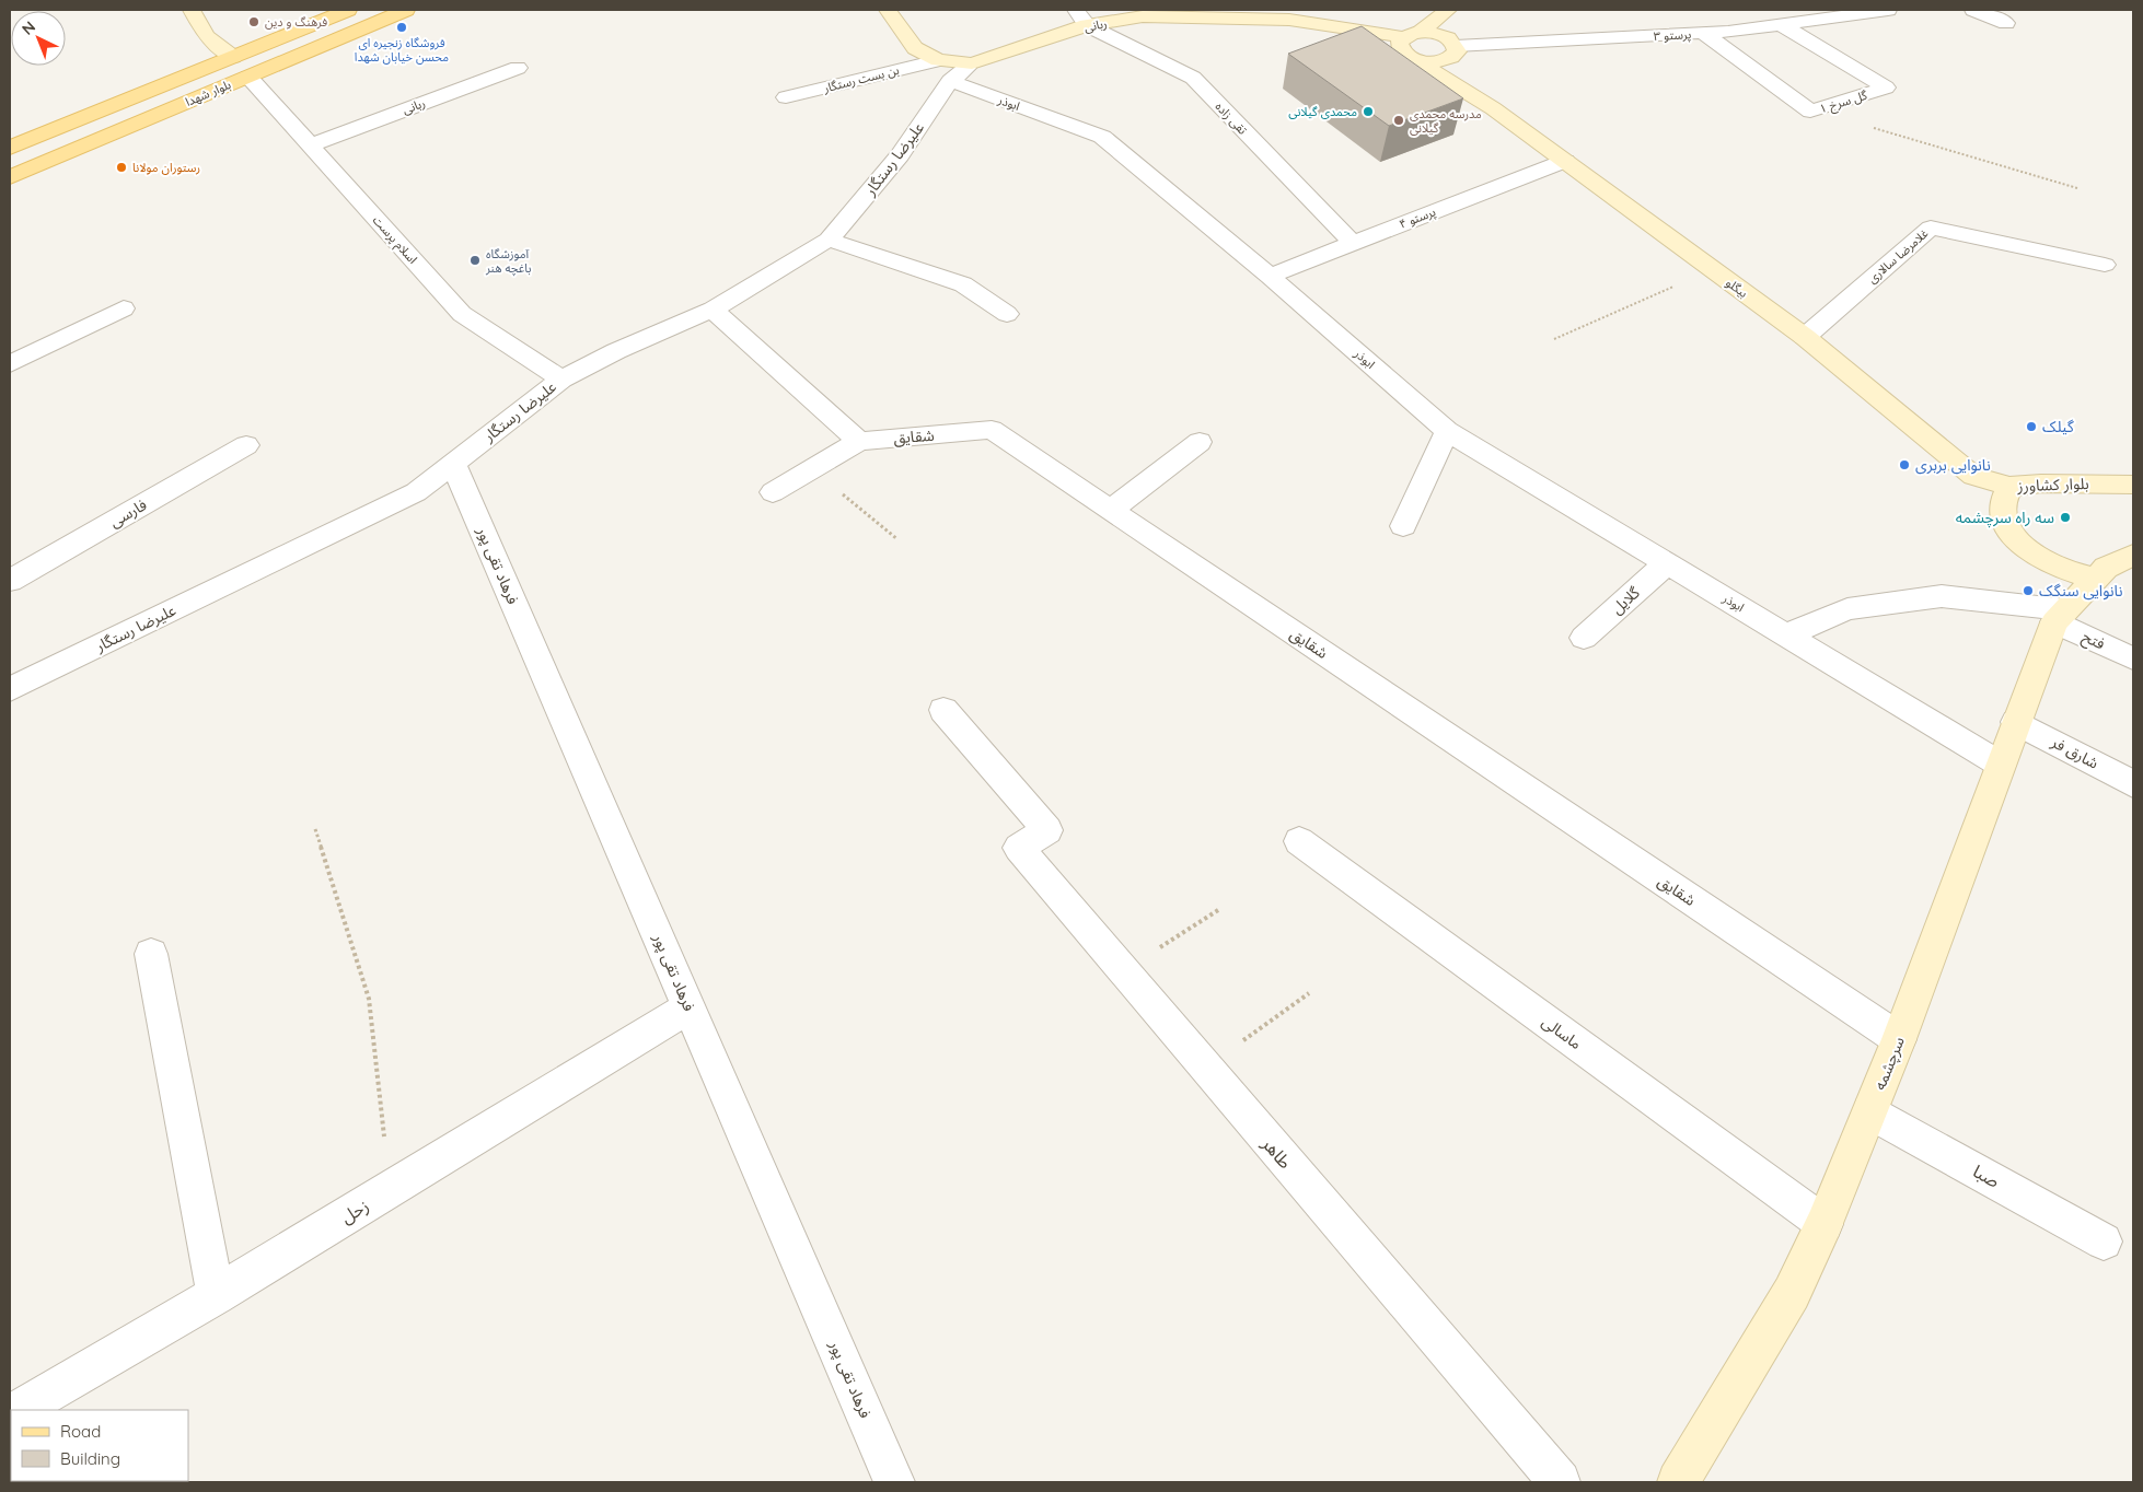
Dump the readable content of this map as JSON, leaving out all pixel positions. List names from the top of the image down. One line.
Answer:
{"streets":{"main road":["ربانی","بلوار شهدا","بیگلو","بلوار کشاورز","سرچشمه"],"street":["پرستو ۳","بن بست رستگار","گل سرخ ۱","ابوذر","تقی زاده","علیرضا رستگار","پرستو ۴","اسلام پرست","غلامرضا سالاری","شقایق","فارسی","فرهاد تقی پور","گلایل","فتح","شارق فر","ماسالی","طاهر","صبا","زحل"]},"crossings":[["ربانی","تقی زاده"],["ربانی","علیرضا رستگار"],["ربانی","اسلام پرست"],["ربانی","بیگلو"],["پرستو ۳","گل سرخ ۱"],["پرستو ۳","بیگلو"],["بن بست رستگار","ابوذر"],["بن بست رستگار","علیرضا رستگار"],["بلوار شهدا","اسلام پرست"],["ابوذر","علیرضا رستگار"],["ابوذر","پرستو ۴"],["ابوذر","گلایل"],["ابوذر","سرچشمه"],["تقی زاده","پرستو ۴"],["علیرضا رستگار","اسلام پرست"],["علیرضا رستگار","فرهاد تقی پور"],["پرستو ۴","بیگلو"],["غلامرضا سالاری","بیگلو"],["بیگلو","بلوار کشاورز"],["شقایق","سرچشمه"],["فرهاد تقی پور","زحل"],["فتح","سرچشمه"],["شارق فر","سرچشمه"],["ماسالی","سرچشمه"],["سرچشمه","صبا"]],"places":["فرهنگ و دین","فروشگاه زنجیره ای محسن خیابان شهدا","محمدی گیلانی","مدرسه محمدی گیلانی","رستوران مولانا","آموزشگاه باغچه هنر","گیلک","نانوایی بربری","سه راه سرچشمه","نانوایی سنگک"],"legend":["Road","Building"],"north":"top left"}
